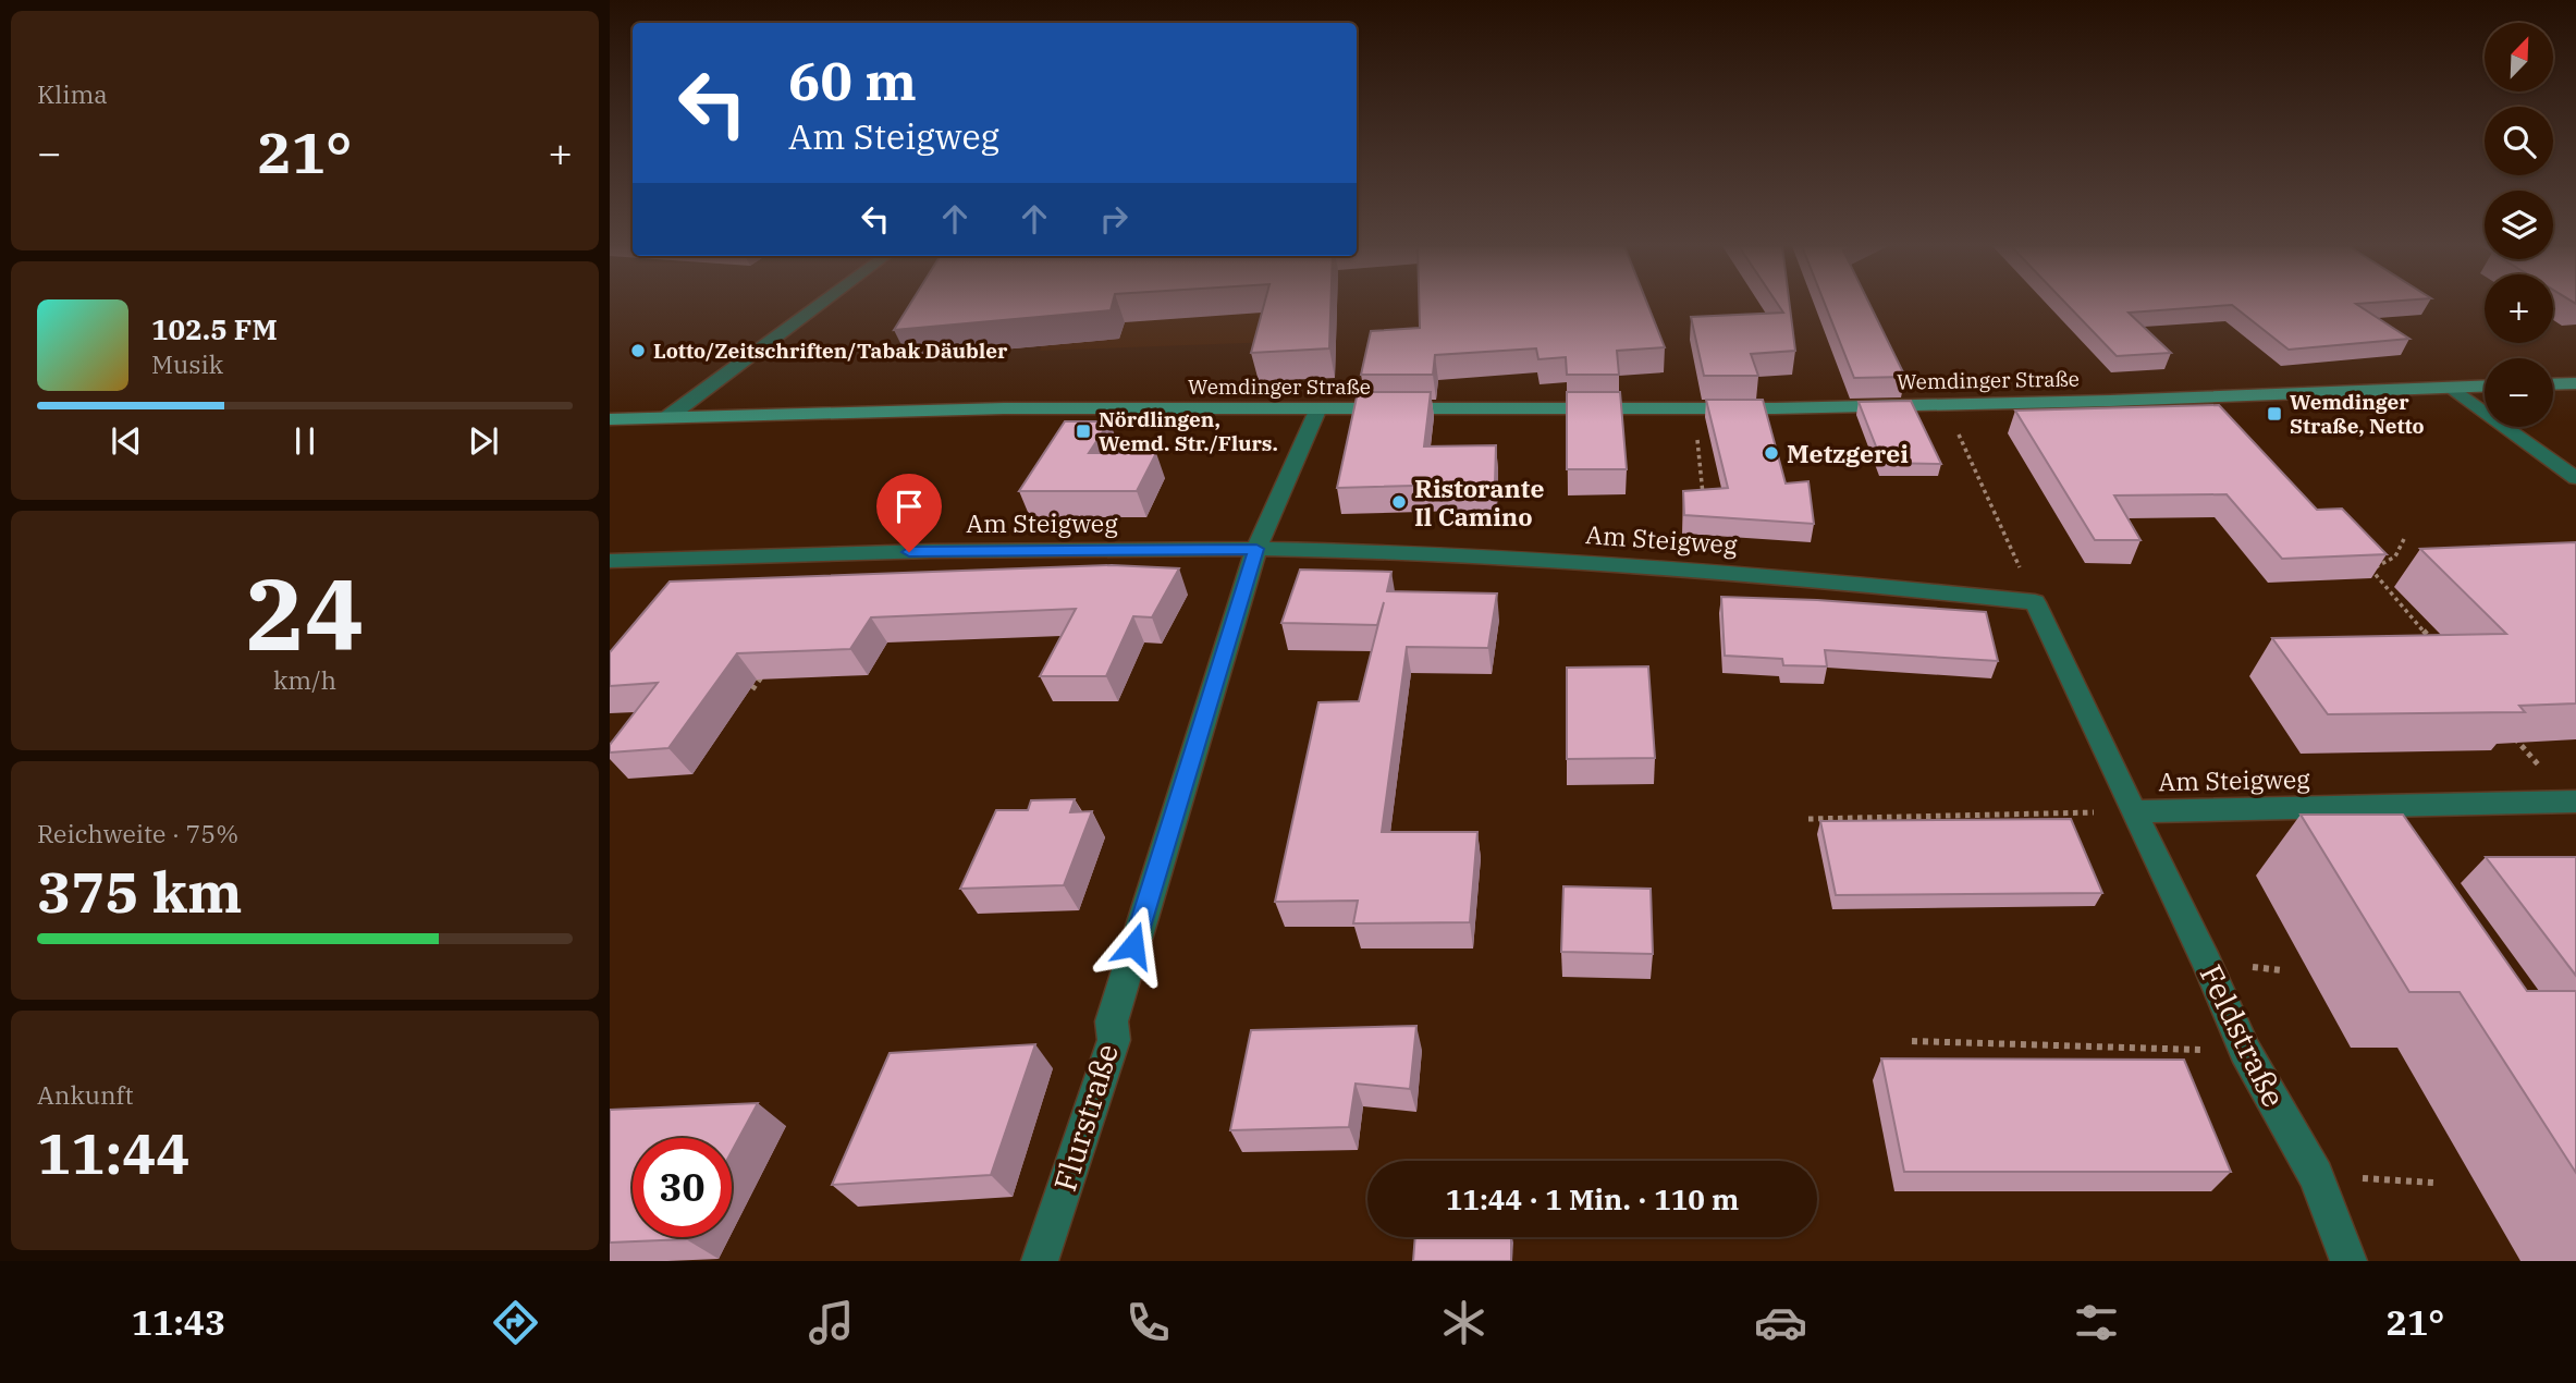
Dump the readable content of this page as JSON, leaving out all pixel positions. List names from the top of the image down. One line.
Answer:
{"streets":{"main road":["Wemdinger Straße"],"street":["Am Steigweg","Feldstraße","Flurstraße"]},"crossings":[["Wemdinger Straße","Flurstraße"],["Am Steigweg","Feldstraße"],["Am Steigweg","Flurstraße"]],"places":{"other":["Lotto/Zeitschriften/Tabak Däubler","Metzgerei","Ristorante Il Camino"],"transit":["Wemdinger Straße, Netto","Nördlingen, Wemd. Str./Flurs."]},"north":"top right","page":{"tile":["Klima",["24","km/h"],["Reichweite · 75%","375 km"],["Ankunft","11:44"]],"map_buttons":["+","−"],"turn":["60 m","Am Steigweg"],"heat":["−","21°","+"],"song":["102.5 FM","Musik"],"limit":"30","trip":"11:44 · 1 Min. · 110 m","tabs":["11:43","21°"]}}
